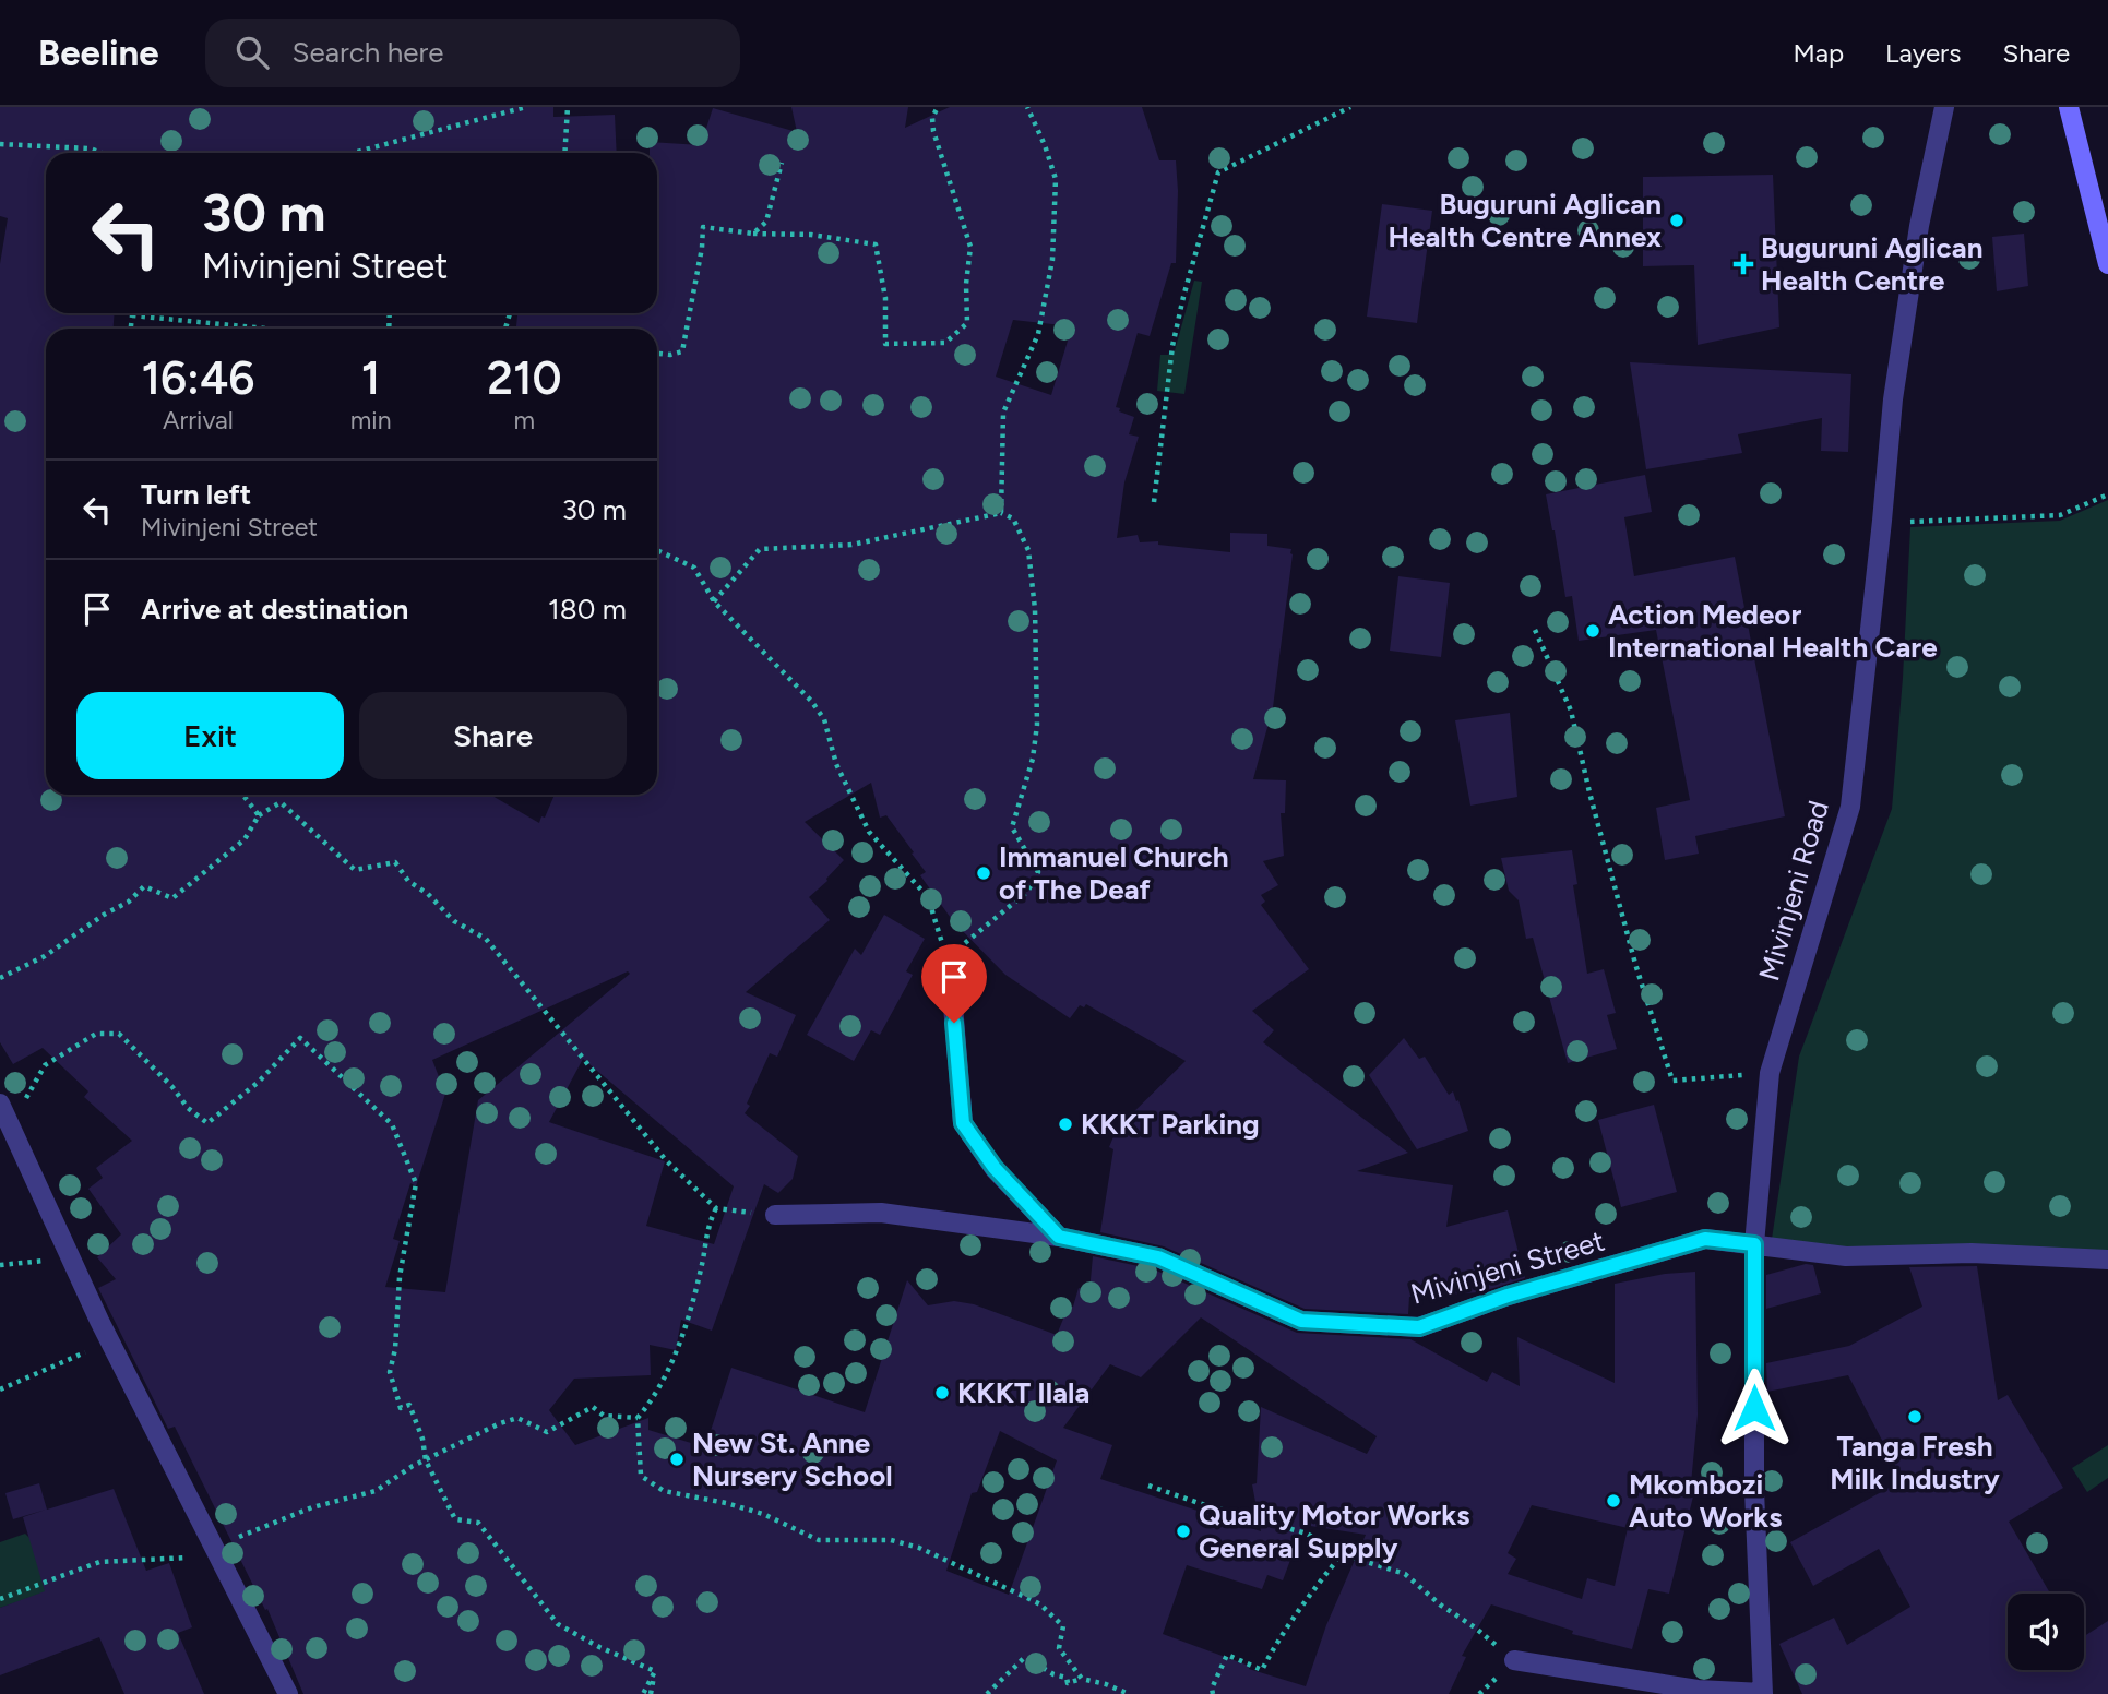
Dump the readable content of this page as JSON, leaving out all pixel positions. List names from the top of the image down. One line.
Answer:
{"streets":{"street":["Mivinjeni Road","Mivinjeni Street"]},"crossings":[["Mivinjeni Road","Mivinjeni Street"]],"places":{"other":["Buguruni Aglican Health Centre Annex","Action Medeor International Health Care","Immanuel Church of The Deaf","KKKT Parking","KKKT Ilala","Tanga Fresh Milk Industry","New St. Anne Nursery School","Mkombozi Auto Works","Quality Motor Works General Supply"],"health":["Buguruni Aglican Health Centre"]},"page":{"header":"Beeline","search":"Search here","nav":["Map","Layers","Share"],"turn":["30 m","Mivinjeni Street"],"eta":["16:46","Arrival","1","min","210","m"],"list":[{"name":"Turn left","note":"Mivinjeni Street","value":"30 m"},{"name":"Arrive at destination","value":"180 m"}],"buttons":["Exit","Share"]}}
